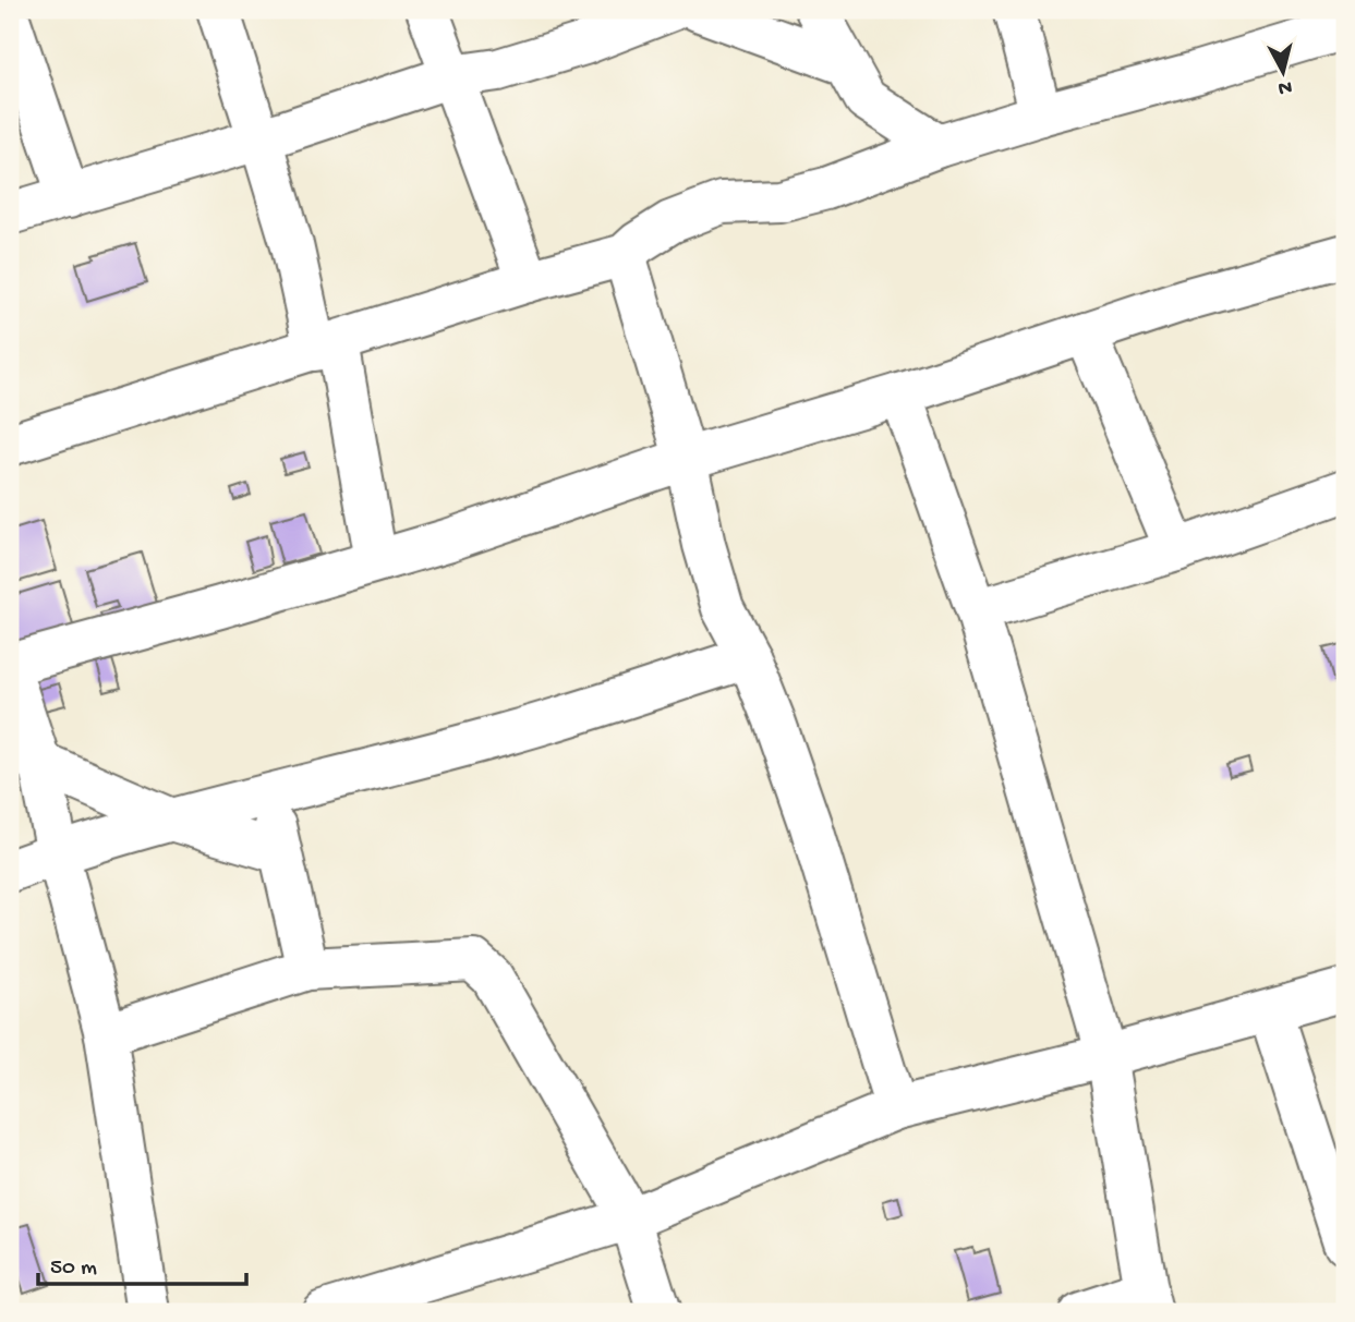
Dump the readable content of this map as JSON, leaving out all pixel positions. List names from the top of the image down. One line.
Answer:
{"scale_bar":"50 m","north":"bottom"}
